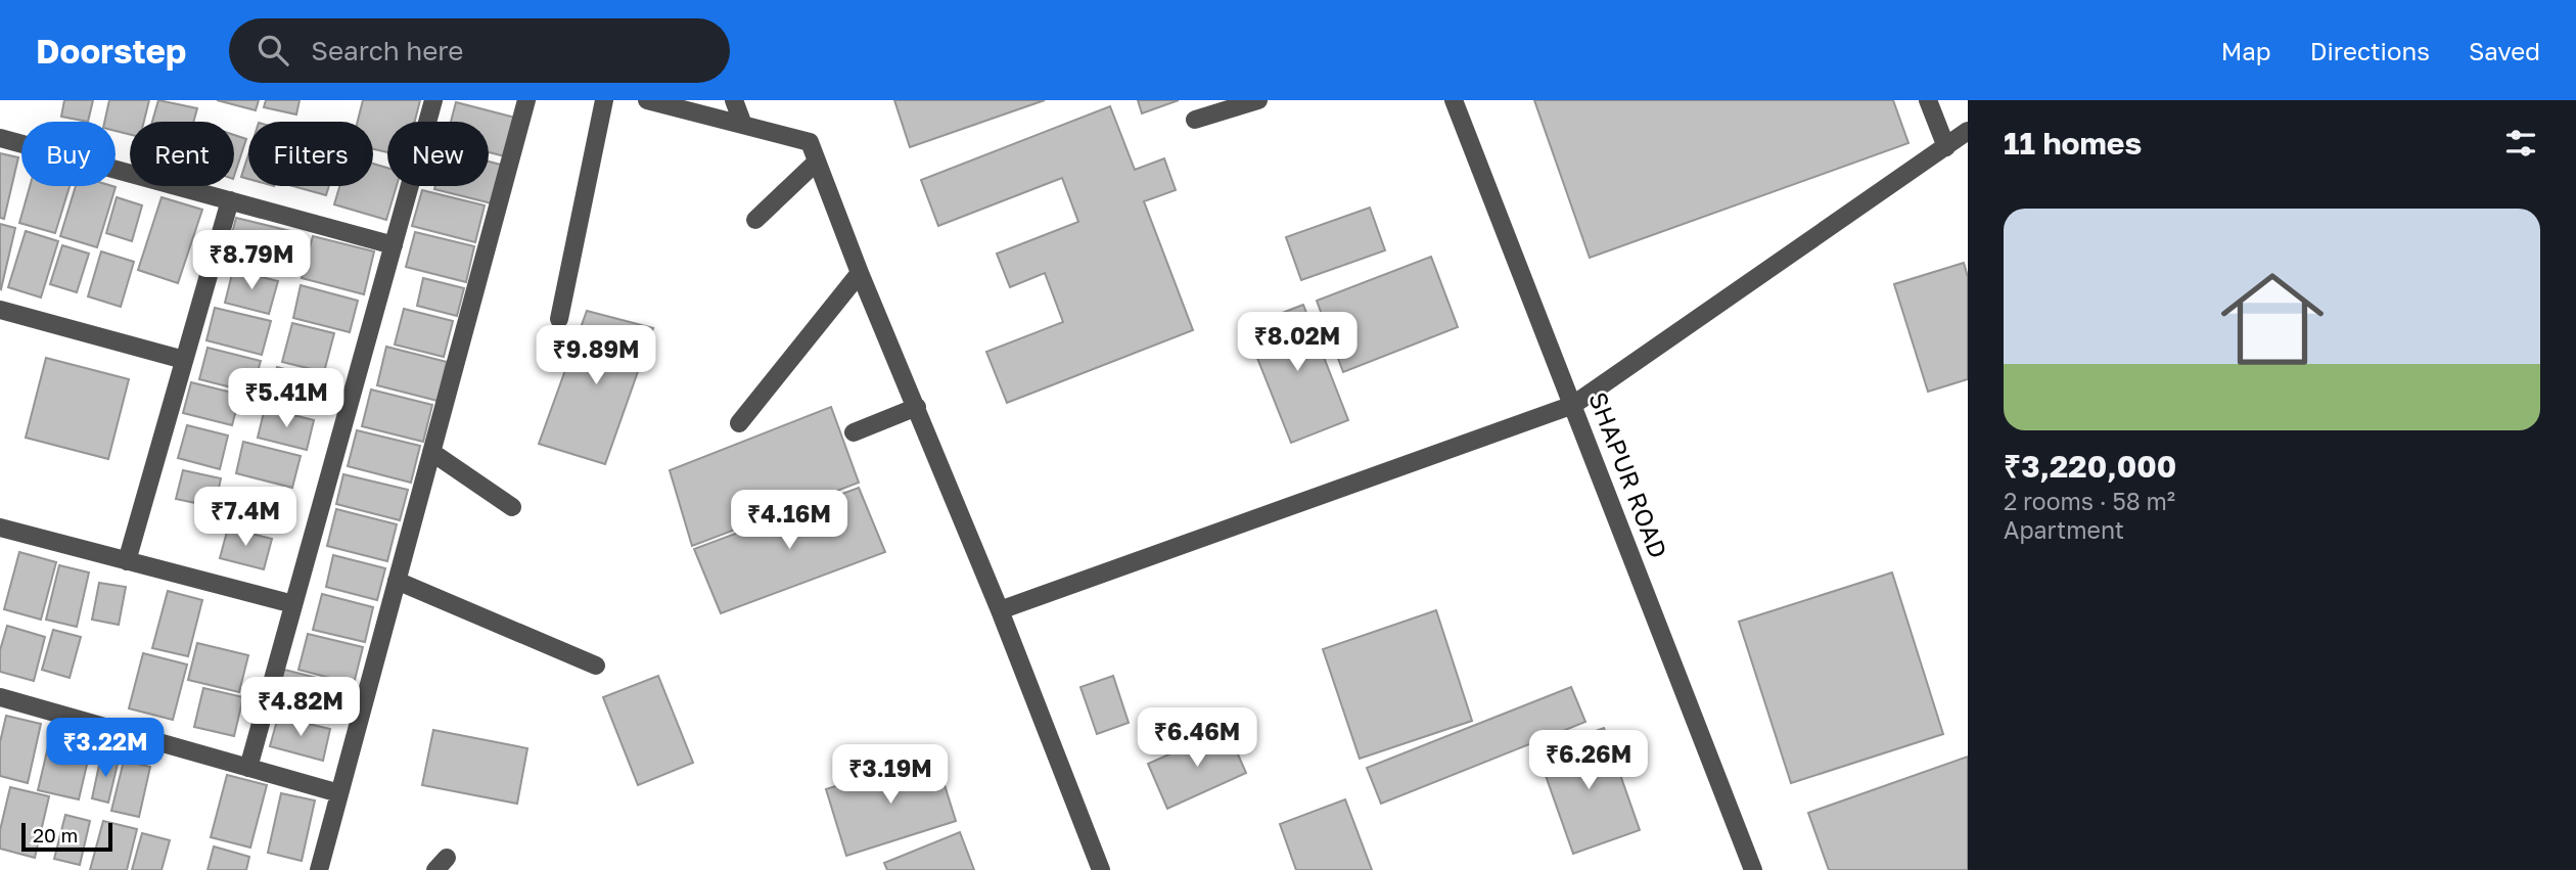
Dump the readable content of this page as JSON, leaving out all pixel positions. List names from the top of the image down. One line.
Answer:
{"streets":{"street":["SHAPUR ROAD"]},"scale_bar":"20 m","page":{"header":"Doorstep","search":"Search here","nav":["Map","Directions","Saved"],"heading":"11 homes","chip":["Buy","Rent","Filters","New"],"list":[{"name":"₹3,220,000","note":"2 rooms · 58 m² · Apartment"}],"price":["₹8.79M","₹8.02M","₹9.89M","₹5.41M","₹7.4M","₹4.16M","₹4.82M","₹6.46M","₹3.22M","₹6.26M","₹3.19M"],"scale":"20 m"}}
